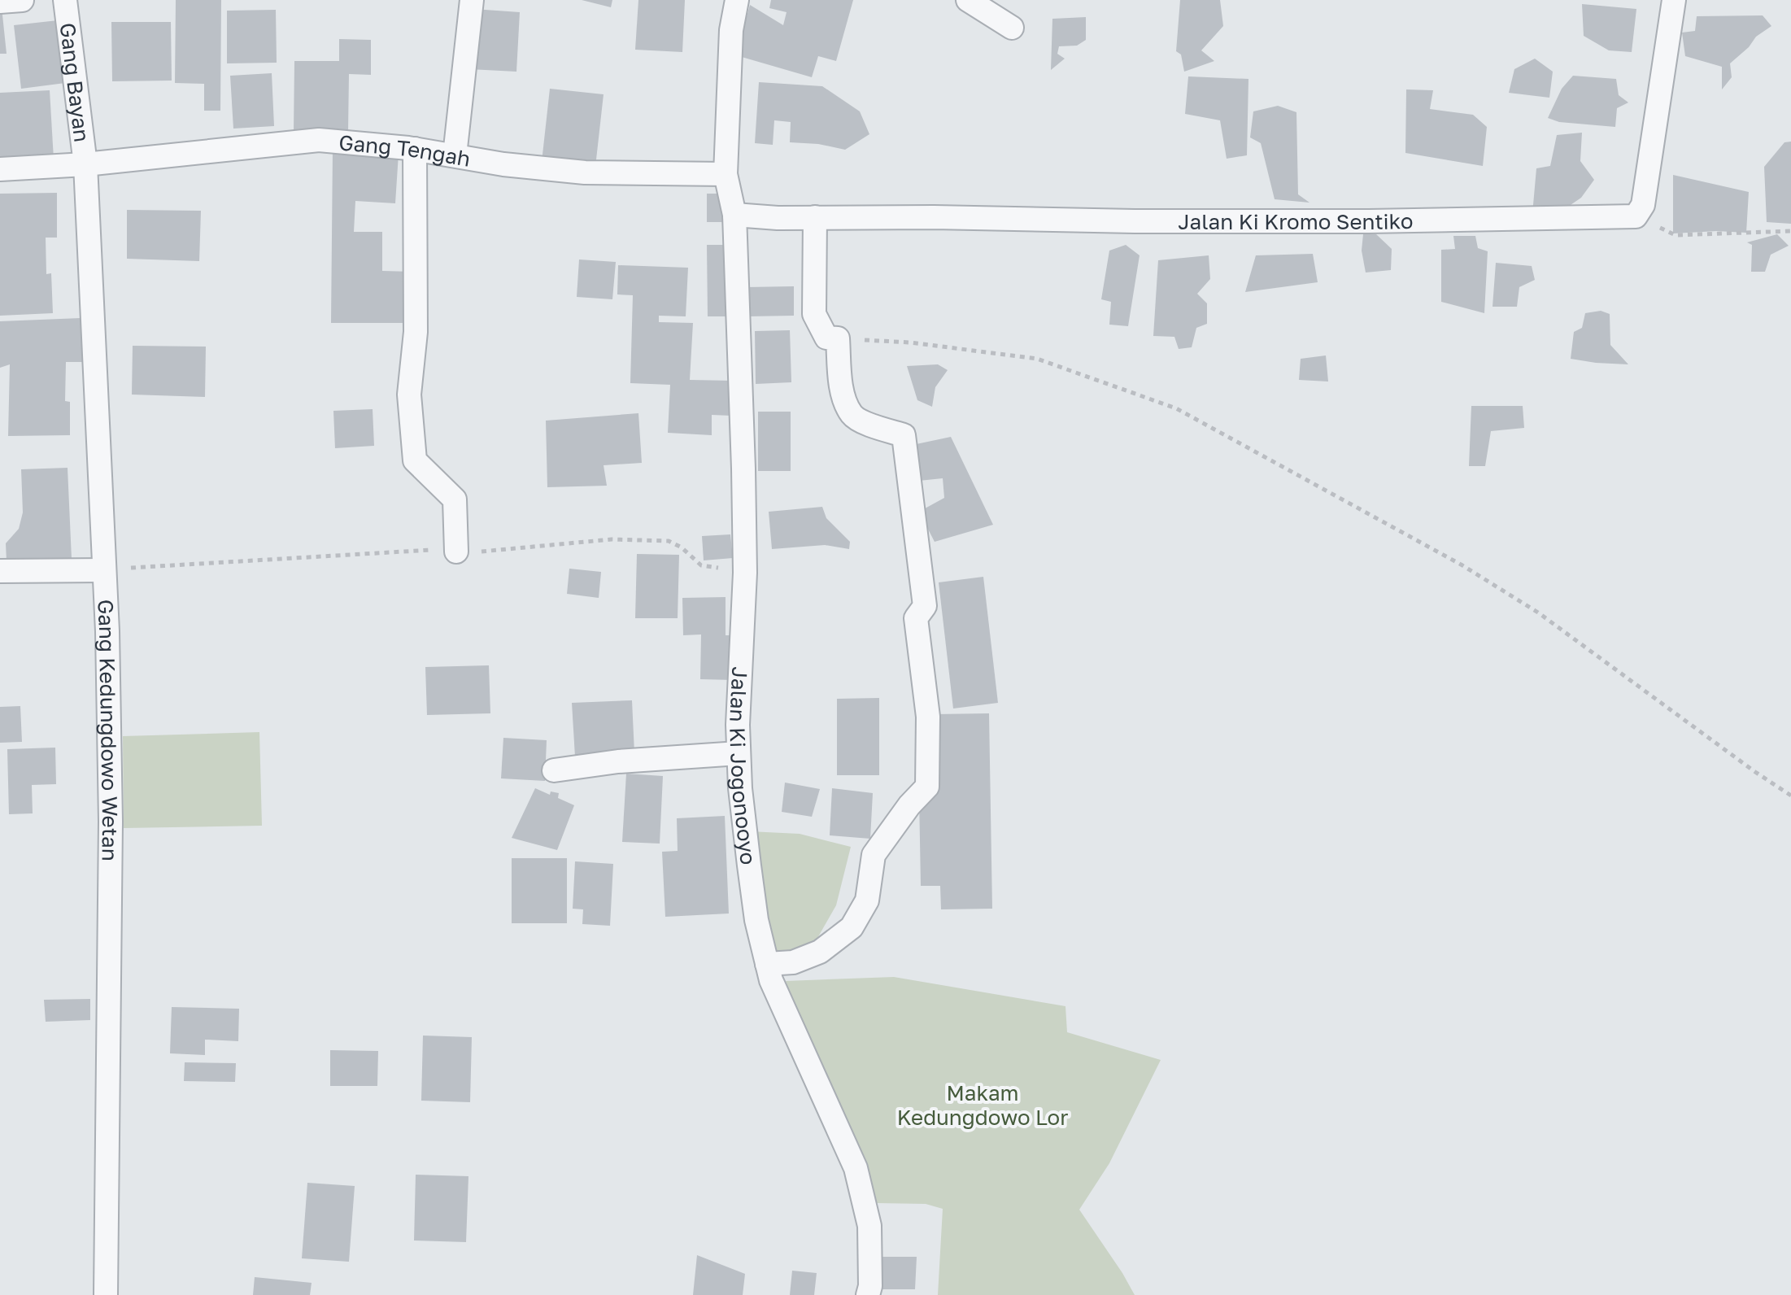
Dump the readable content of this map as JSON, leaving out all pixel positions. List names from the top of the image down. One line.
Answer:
{"streets":{"street":["Gang Bayan","Gang Tengah","Jalan Ki Kromo Sentiko","Gang Kedungdowo Wetan","Jalan Ki Jogonooyo"]},"crossings":[["Gang Bayan","Gang Tengah"],["Gang Bayan","Gang Kedungdowo Wetan"],["Gang Tengah","Gang Kedungdowo Wetan"],["Gang Tengah","Jalan Ki Jogonooyo"],["Jalan Ki Kromo Sentiko","Jalan Ki Jogonooyo"]],"parks":["Makam Kedungdowo Lor"]}
